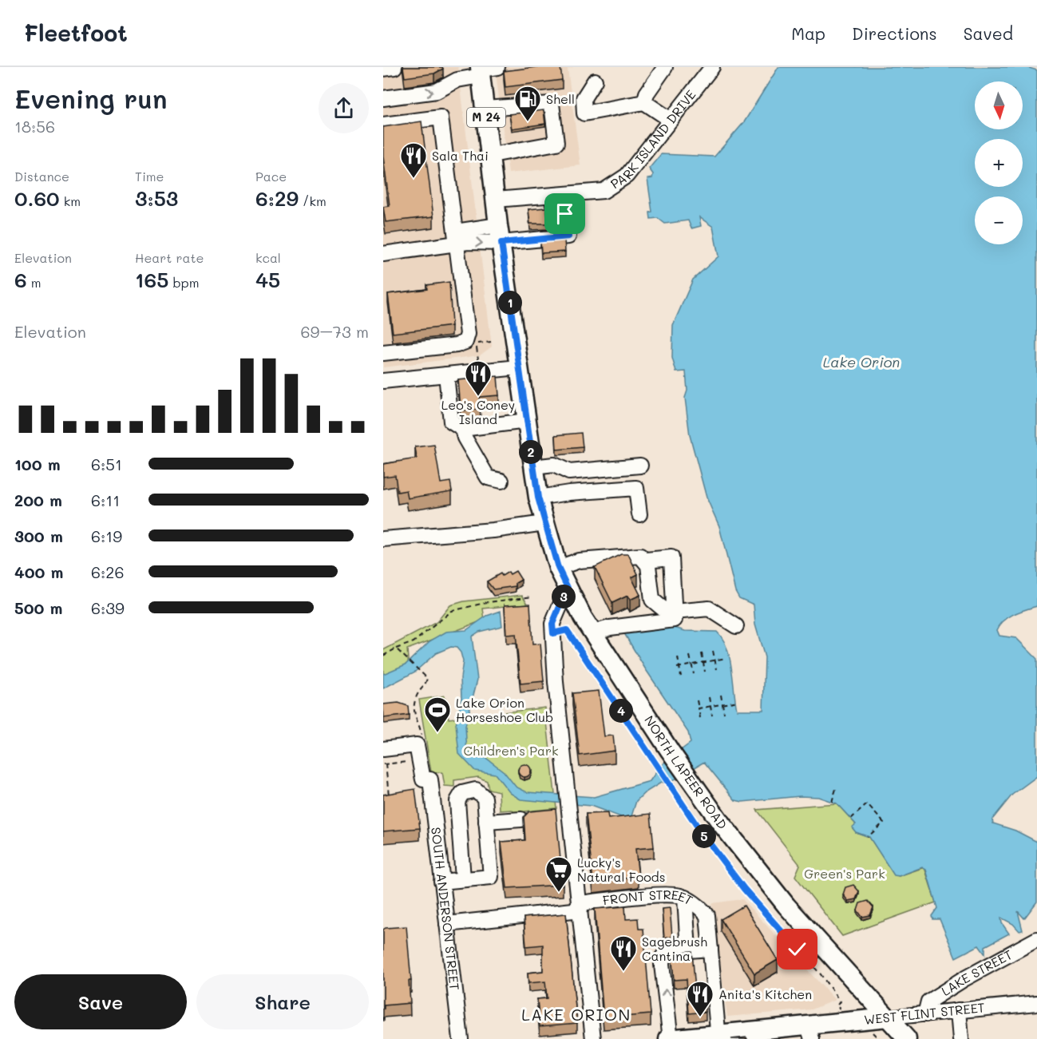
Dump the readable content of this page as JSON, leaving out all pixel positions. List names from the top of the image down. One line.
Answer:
{"streets":{"main road":["M 24","NORTH LAPEER ROAD","WEST FLINT STREET"],"street":["PARK ISLAND DRIVE","FRONT STREET","SOUTH ANDERSON STREET","LAKE STREET"]},"crossings":[["PARK ISLAND DRIVE","NORTH LAPEER ROAD"],["NORTH LAPEER ROAD","WEST FLINT STREET"],["FRONT STREET","SOUTH ANDERSON STREET"],["LAKE STREET","WEST FLINT STREET"]],"districts":["LAKE ORION"],"water":["Lake Orion"],"parks":["Children's Park","Green's Park"],"places":{"fuel station":["Shell"],"restaurant":["Sala Thai","Leo's Coney Island","Sagebrush Cantina","Anita's Kitchen"],"sports":["Lake Orion Horseshoe Club"],"supermarket":["Lucky's Natural Foods"]},"north":"bottom","page":{"header":"Fleetfoot","nav":["Map","Directions","Saved"],"heading":["Evening run","18:56"],"map_buttons":["+","−"],"stats":[["Distance","0.60 km"],["Time","3:53"],["Pace","6:29 /km"],["Elevation","6 m"],["Heart rate","165 bpm"],["kcal","45"]],"pins":["1","2","3","4","5"],"chart":["Elevation","69–73 m"],"list":[{"name":"100 m","note":"6:51"},{"name":"200 m","note":"6:11"},{"name":"300 m","note":"6:19"},{"name":"400 m","note":"6:26"},{"name":"500 m","note":"6:39"}],"buttons":["Save","Share"]}}
